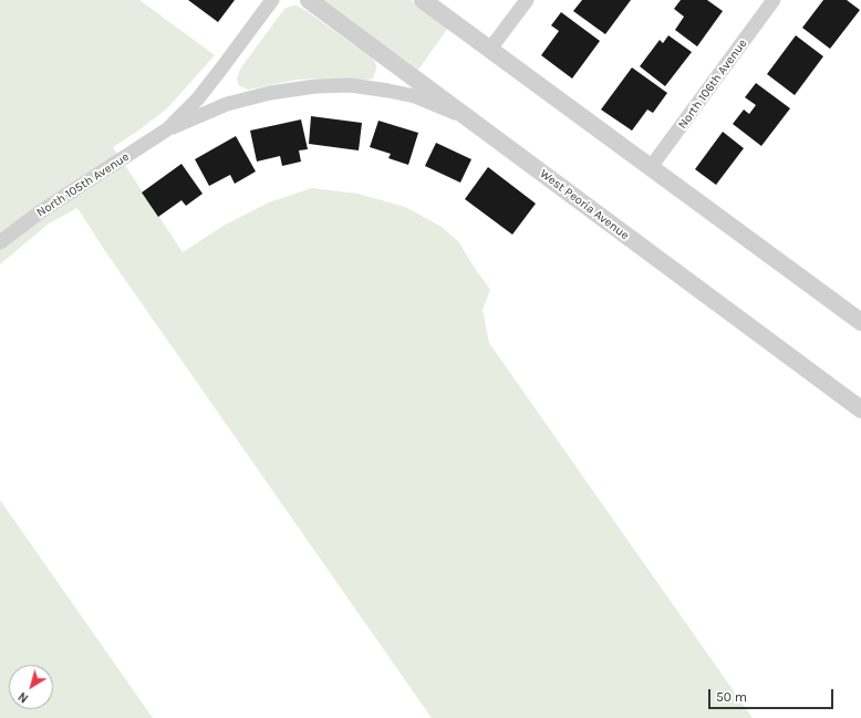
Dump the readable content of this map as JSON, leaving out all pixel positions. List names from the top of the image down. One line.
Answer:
{"streets":{"street":["North 106th Avenue","North 105th Avenue","West Peoria Avenue"]},"crossings":[["North 105th Avenue","West Peoria Avenue"]],"scale_bar":"50 m","north":"bottom left"}
